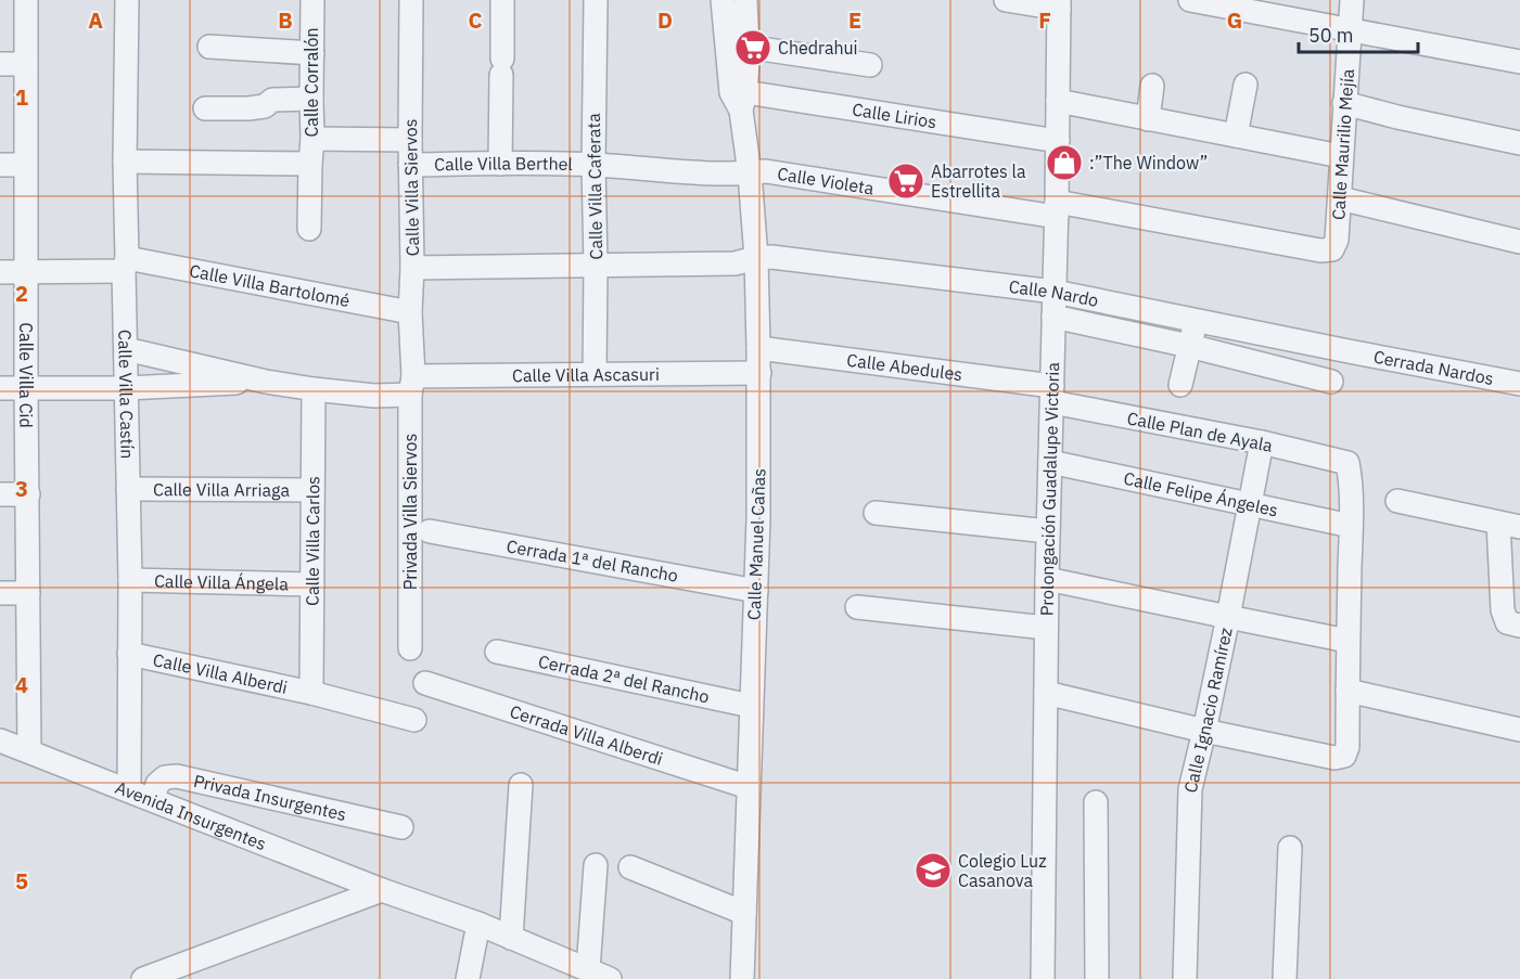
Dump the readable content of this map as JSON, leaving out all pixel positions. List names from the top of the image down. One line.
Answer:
{"streets":{"street":["Calle Corralón","Calle Lirios","Calle Maurilio Mejía","Calle Villa Berthel","Calle Violeta","Calle Villa Caferata","Calle Villa Siervos","Calle Villa Bartolomé","Calle Nardo","Calle Abedules","Cerrada Nardos","Calle Villa Ascasuri","Calle Villa Cid","Calle Villa Castín","Calle Plan de Ayala","Prolongación Guadalupe Victoria","Calle Villa Arriaga","Calle Felipe Ángeles","Privada Villa Siervos","Calle Villa Carlos","Calle Manuel Cañas","Cerrada 1ª del Rancho","Calle Villa Ángela","Calle Villa Alberdi","Cerrada 2ª del Rancho","Calle Ignacio Ramírez","Cerrada Villa Alberdi","Privada Insurgentes","Avenida Insurgentes"]},"crossings":[["Calle Lirios","Prolongación Guadalupe Victoria"],["Calle Lirios","Calle Manuel Cañas"],["Calle Maurilio Mejía","Calle Violeta"],["Calle Villa Berthel","Calle Violeta"],["Calle Villa Berthel","Calle Villa Caferata"],["Calle Villa Berthel","Calle Villa Siervos"],["Calle Villa Berthel","Calle Manuel Cañas"],["Calle Violeta","Prolongación Guadalupe Victoria"],["Calle Violeta","Calle Manuel Cañas"],["Calle Villa Caferata","Calle Nardo"],["Calle Villa Caferata","Calle Villa Ascasuri"],["Calle Villa Siervos","Calle Villa Bartolomé"],["Calle Villa Siervos","Calle Nardo"],["Calle Villa Siervos","Calle Villa Ascasuri"],["Calle Villa Siervos","Privada Villa Siervos"],["Calle Villa Bartolomé","Calle Villa Cid"],["Calle Villa Bartolomé","Calle Villa Castín"],["Calle Nardo","Cerrada Nardos"],["Calle Nardo","Prolongación Guadalupe Victoria"],["Calle Nardo","Calle Manuel Cañas"],["Calle Abedules","Calle Plan de Ayala"],["Calle Abedules","Prolongación Guadalupe Victoria"],["Calle Abedules","Calle Manuel Cañas"],["Calle Villa Ascasuri","Calle Villa Castín"],["Calle Villa Ascasuri","Privada Villa Siervos"],["Calle Villa Ascasuri","Calle Villa Carlos"],["Calle Villa Ascasuri","Calle Manuel Cañas"],["Calle Villa Cid","Avenida Insurgentes"],["Calle Villa Castín","Calle Villa Arriaga"],["Calle Villa Castín","Calle Villa Ángela"],["Calle Villa Castín","Calle Villa Alberdi"],["Calle Villa Castín","Avenida Insurgentes"],["Calle Plan de Ayala","Prolongación Guadalupe Victoria"],["Calle Plan de Ayala","Calle Felipe Ángeles"],["Calle Plan de Ayala","Calle Ignacio Ramírez"],["Prolongación Guadalupe Victoria","Calle Felipe Ángeles"],["Calle Villa Arriaga","Calle Villa Carlos"],["Calle Felipe Ángeles","Calle Ignacio Ramírez"],["Calle Villa Carlos","Calle Villa Ángela"],["Calle Villa Carlos","Calle Villa Alberdi"],["Calle Manuel Cañas","Cerrada 1ª del Rancho"],["Calle Manuel Cañas","Cerrada 2ª del Rancho"],["Calle Manuel Cañas","Cerrada Villa Alberdi"],["Privada Insurgentes","Avenida Insurgentes"]],"places":{"supermarket":["Chedrahui","Abarrotes la Estrellita"],"shop":[":”The Window”"],"school or university":["Colegio Luz Casanova"]},"scale_bar":"50 m","grid":{"columns":["A","B","C","D","E","F","G"],"rows":["1","2","3","4","5"]}}
